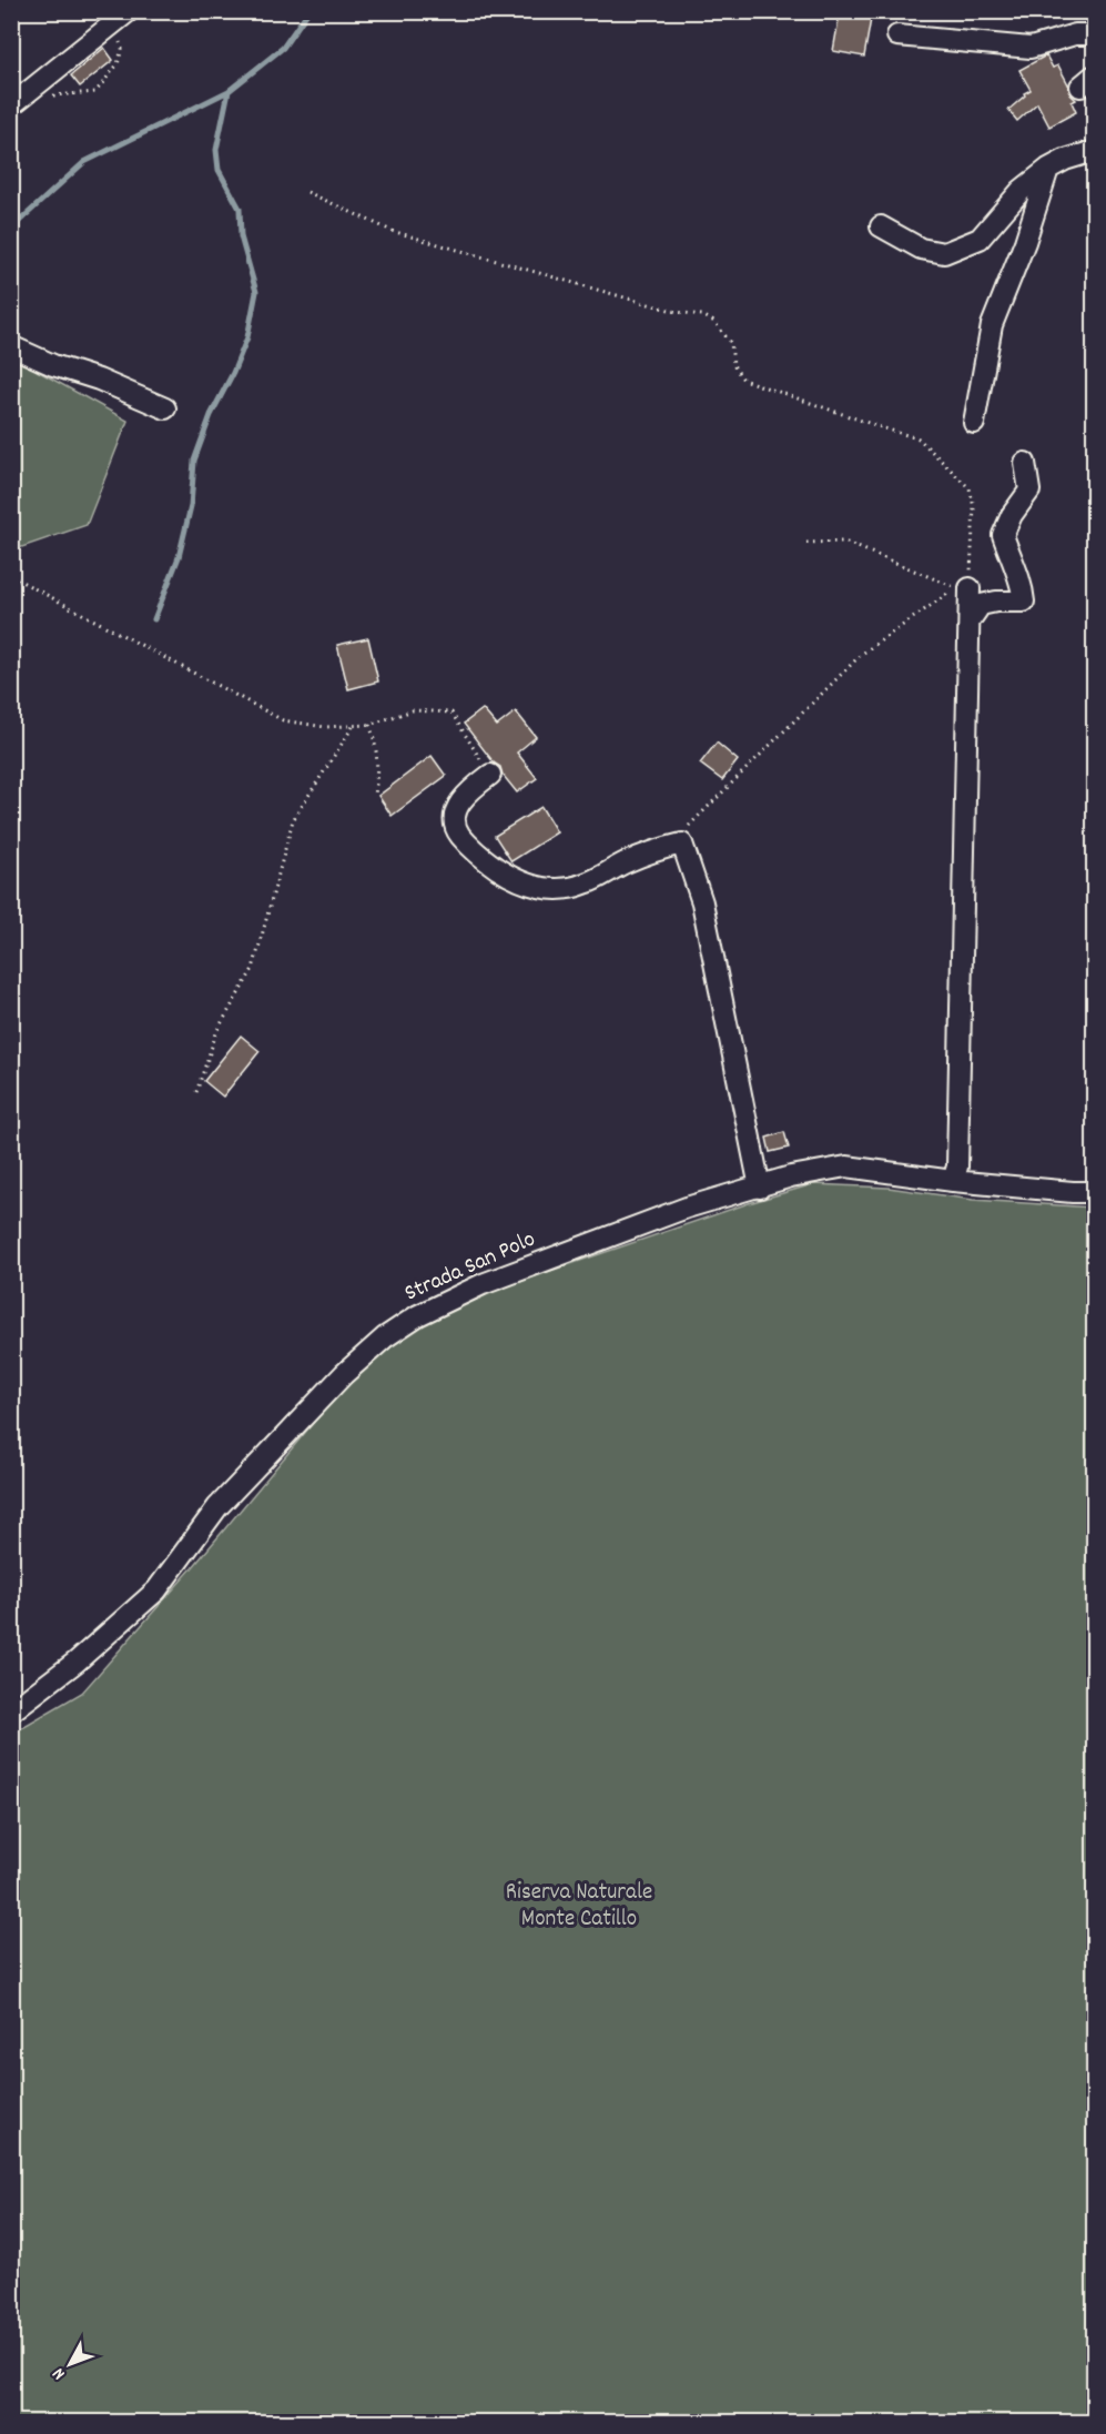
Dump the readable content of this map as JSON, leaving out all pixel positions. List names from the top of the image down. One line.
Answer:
{"streets":{"street":["Strada San Polo"]},"parks":["Riserva Naturale Monte Catillo"],"north":"bottom left"}
